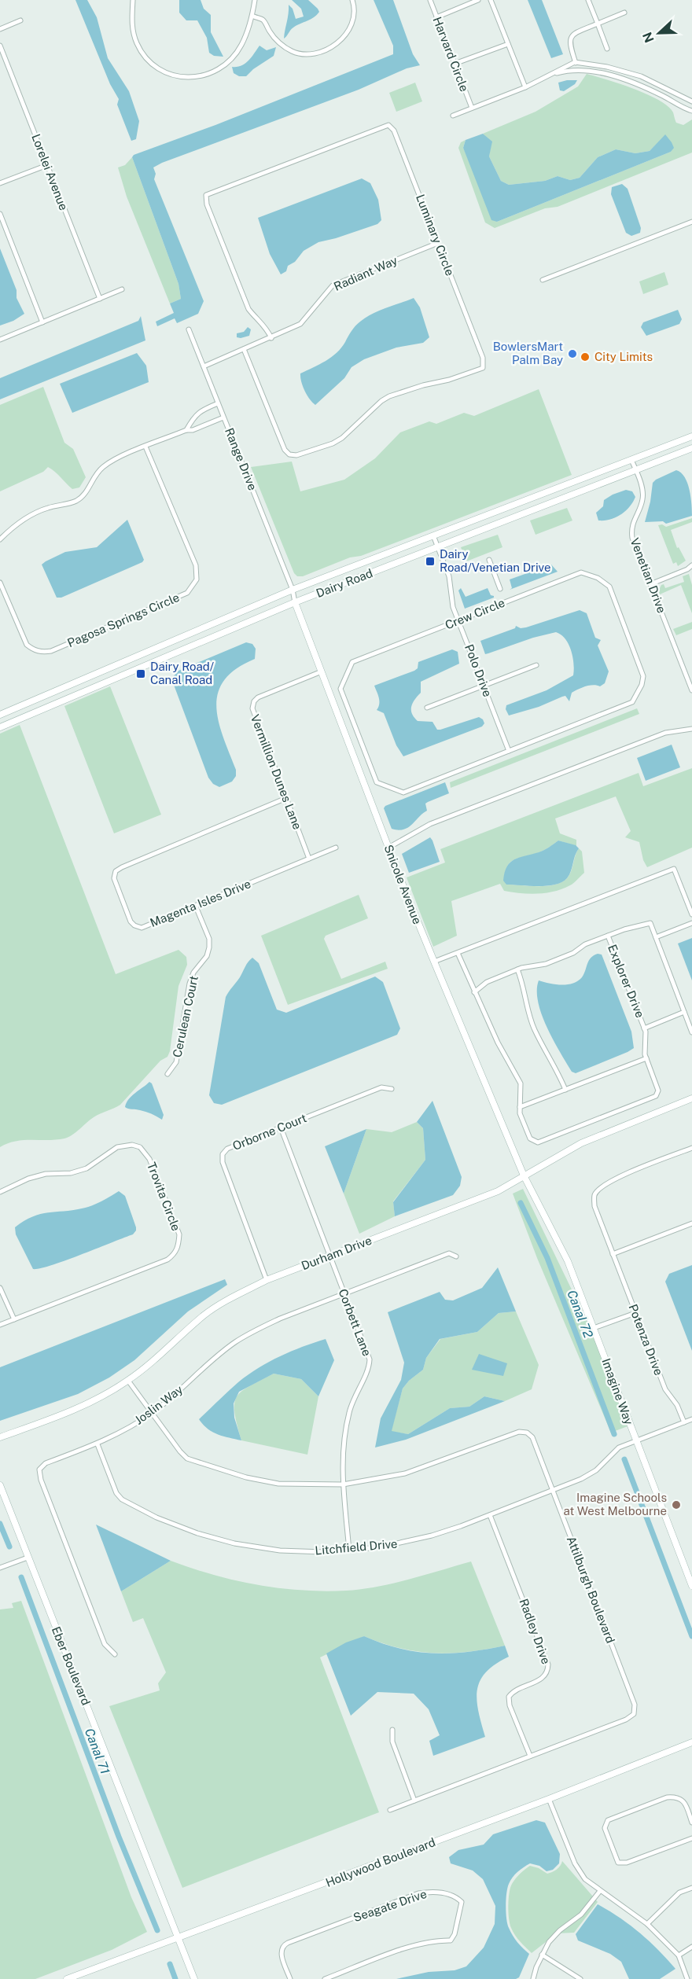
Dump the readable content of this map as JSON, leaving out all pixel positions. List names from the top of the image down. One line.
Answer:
{"streets":{"street":["Harvard Circle","Lorelei Avenue","Luminary Circle","Radiant Way","Range Drive","Venetian Drive","Dairy Road","Crew Circle","Pagosa Springs Circle","Polo Drive","Vermillion Dunes Lane","Snicole Avenue","Magenta Isles Drive","Explorer Drive","Cerulean Court","Orborne Court","Trovita Circle","Durham Drive","Corbett Lane","Potenza Drive","Imagine Way","Joslin Way","Litchfield Drive","Attilburgh Boulevard","Radley Drive","Eber Boulevard","Hollywood Boulevard","Seagate Drive"]},"crossings":[["Luminary Circle","Radiant Way"],["Radiant Way","Range Drive"],["Range Drive","Dairy Road"],["Range Drive","Snicole Avenue"],["Venetian Drive","Dairy Road"],["Dairy Road","Polo Drive"],["Dairy Road","Snicole Avenue"],["Crew Circle","Polo Drive"],["Vermillion Dunes Lane","Snicole Avenue"],["Vermillion Dunes Lane","Magenta Isles Drive"],["Snicole Avenue","Durham Drive"],["Snicole Avenue","Imagine Way"],["Magenta Isles Drive","Cerulean Court"],["Orborne Court","Durham Drive"],["Orborne Court","Corbett Lane"],["Durham Drive","Corbett Lane"],["Durham Drive","Imagine Way"],["Durham Drive","Attilburgh Boulevard"],["Corbett Lane","Joslin Way"],["Corbett Lane","Litchfield Drive"],["Corbett Lane","Attilburgh Boulevard"],["Potenza Drive","Litchfield Drive"],["Imagine Way","Litchfield Drive"],["Joslin Way","Litchfield Drive"],["Joslin Way","Attilburgh Boulevard"],["Litchfield Drive","Attilburgh Boulevard"],["Litchfield Drive","Radley Drive"],["Attilburgh Boulevard","Radley Drive"],["Eber Boulevard","Hollywood Boulevard"]],"water":["Canal 72","Canal 71"],"places":{"other":["BowlersMart Palm Bay","City Limits","Imagine Schools at West Melbourne"],"transit":["Dairy Road/Venetian Drive","Dairy Road/ Canal Road"]},"north":"left"}
